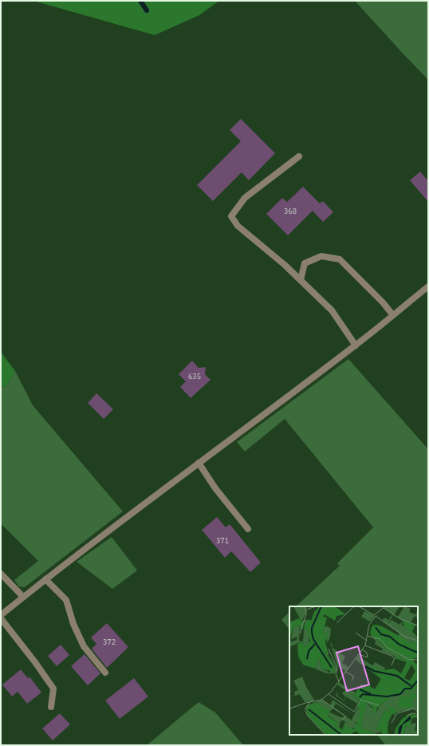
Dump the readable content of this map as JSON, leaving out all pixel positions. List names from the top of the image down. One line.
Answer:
{"house_numbers":["368","635","371","372"]}
